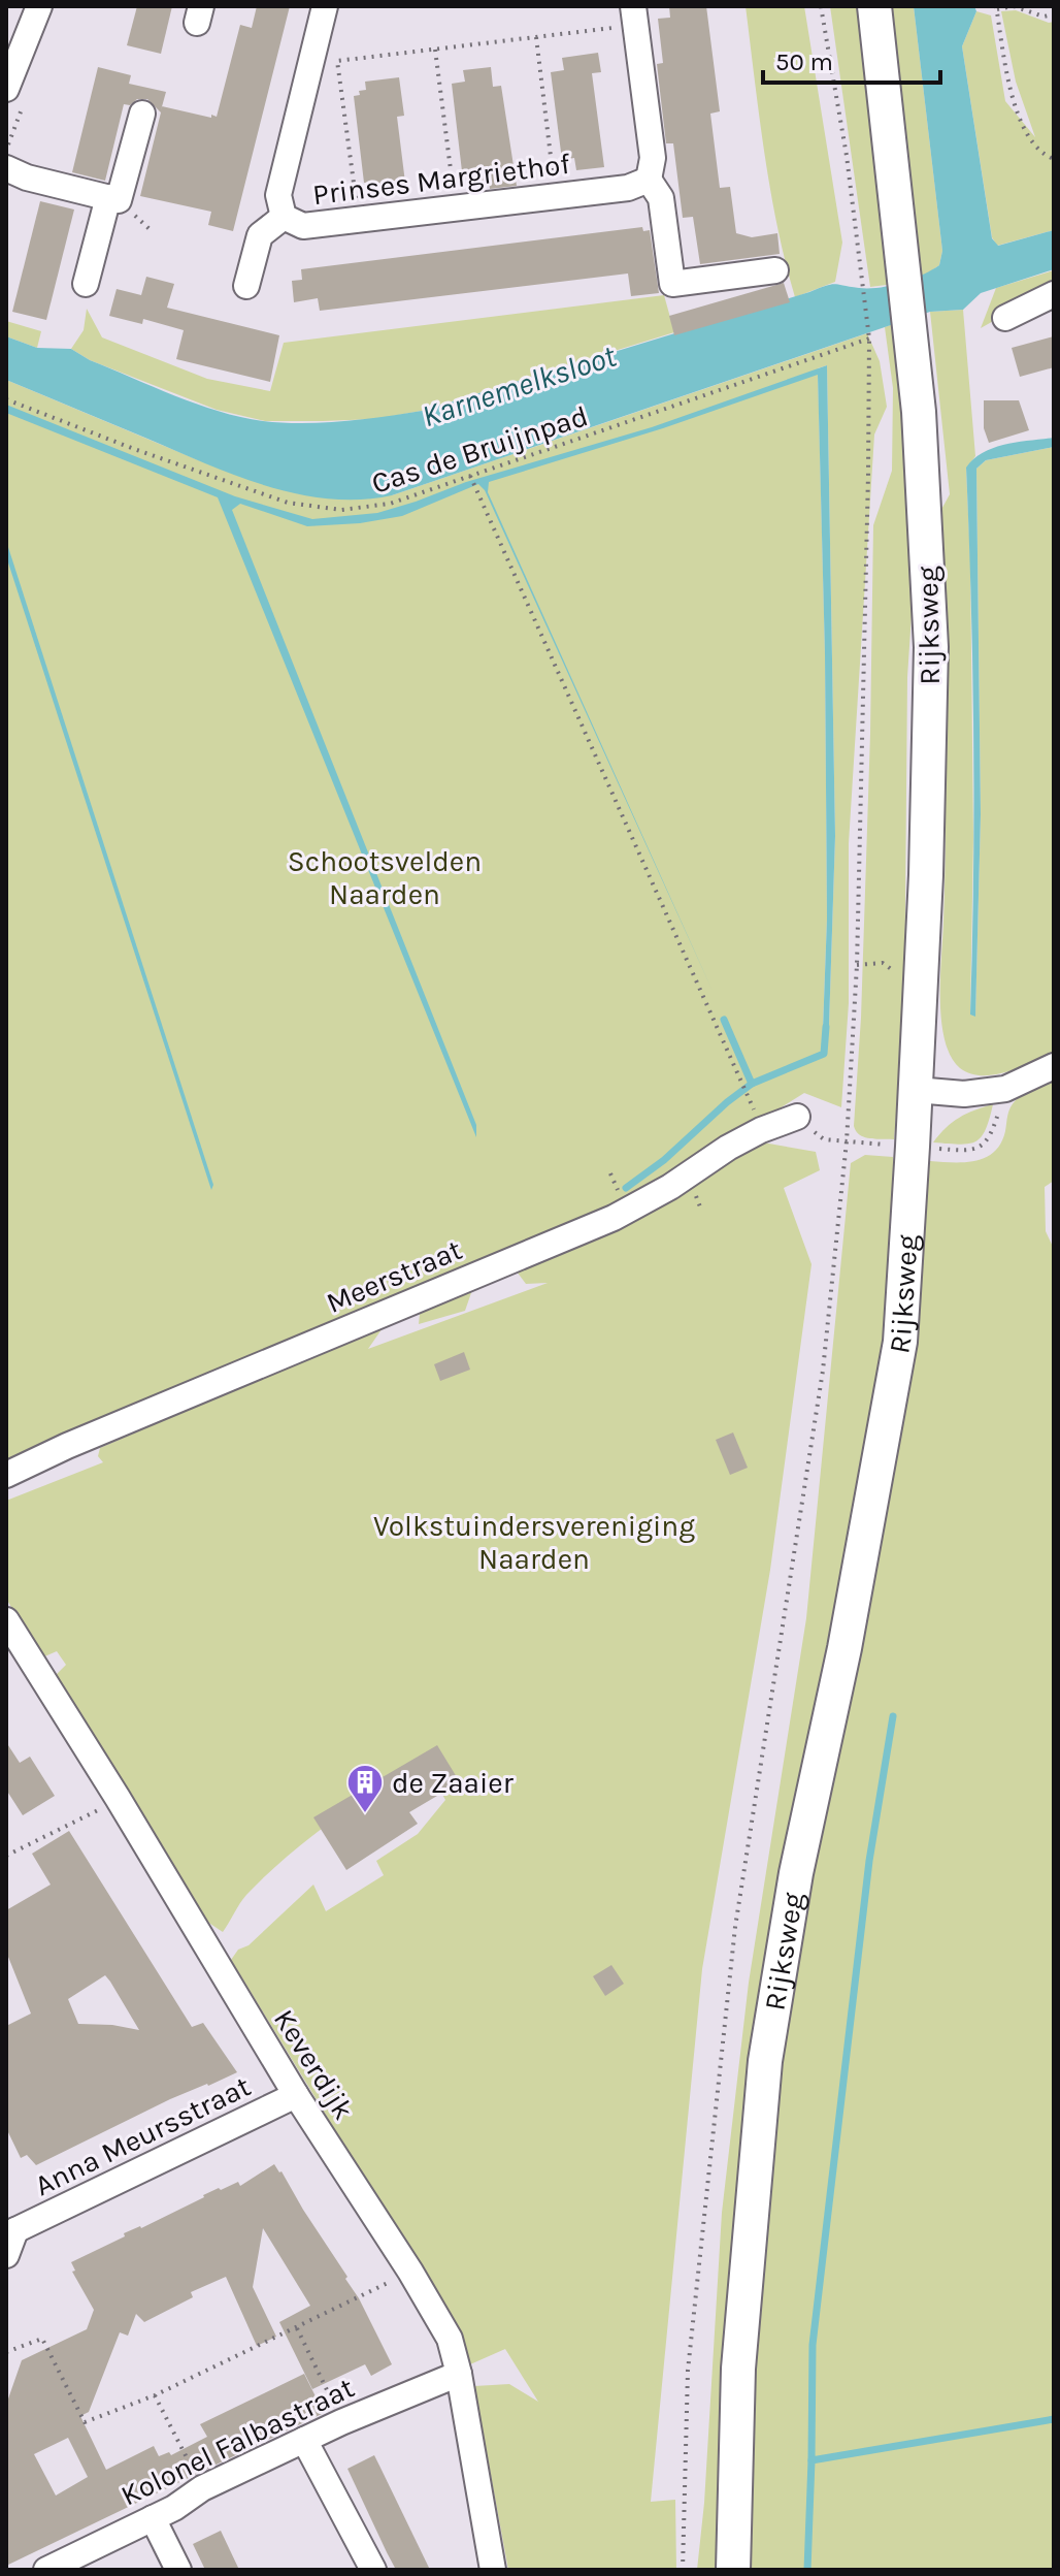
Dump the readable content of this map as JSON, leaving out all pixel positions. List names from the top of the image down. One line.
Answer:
{"streets":{"main road":["Rijksweg"],"street":["Prinses Margriethof","Meerstraat","Keverdijk","Anna Meursstraat","Kolonel Falbastraat"],"path":["Cas de Bruijnpad"]},"crossings":[["Keverdijk","Anna Meursstraat"],["Keverdijk","Kolonel Falbastraat"]],"water":["Karnemelksloot"],"parks":["Schootsvelden Naarden","Volkstuindersvereniging Naarden"],"places":{"building":["de Zaaier"]},"scale_bar":"50 m"}
